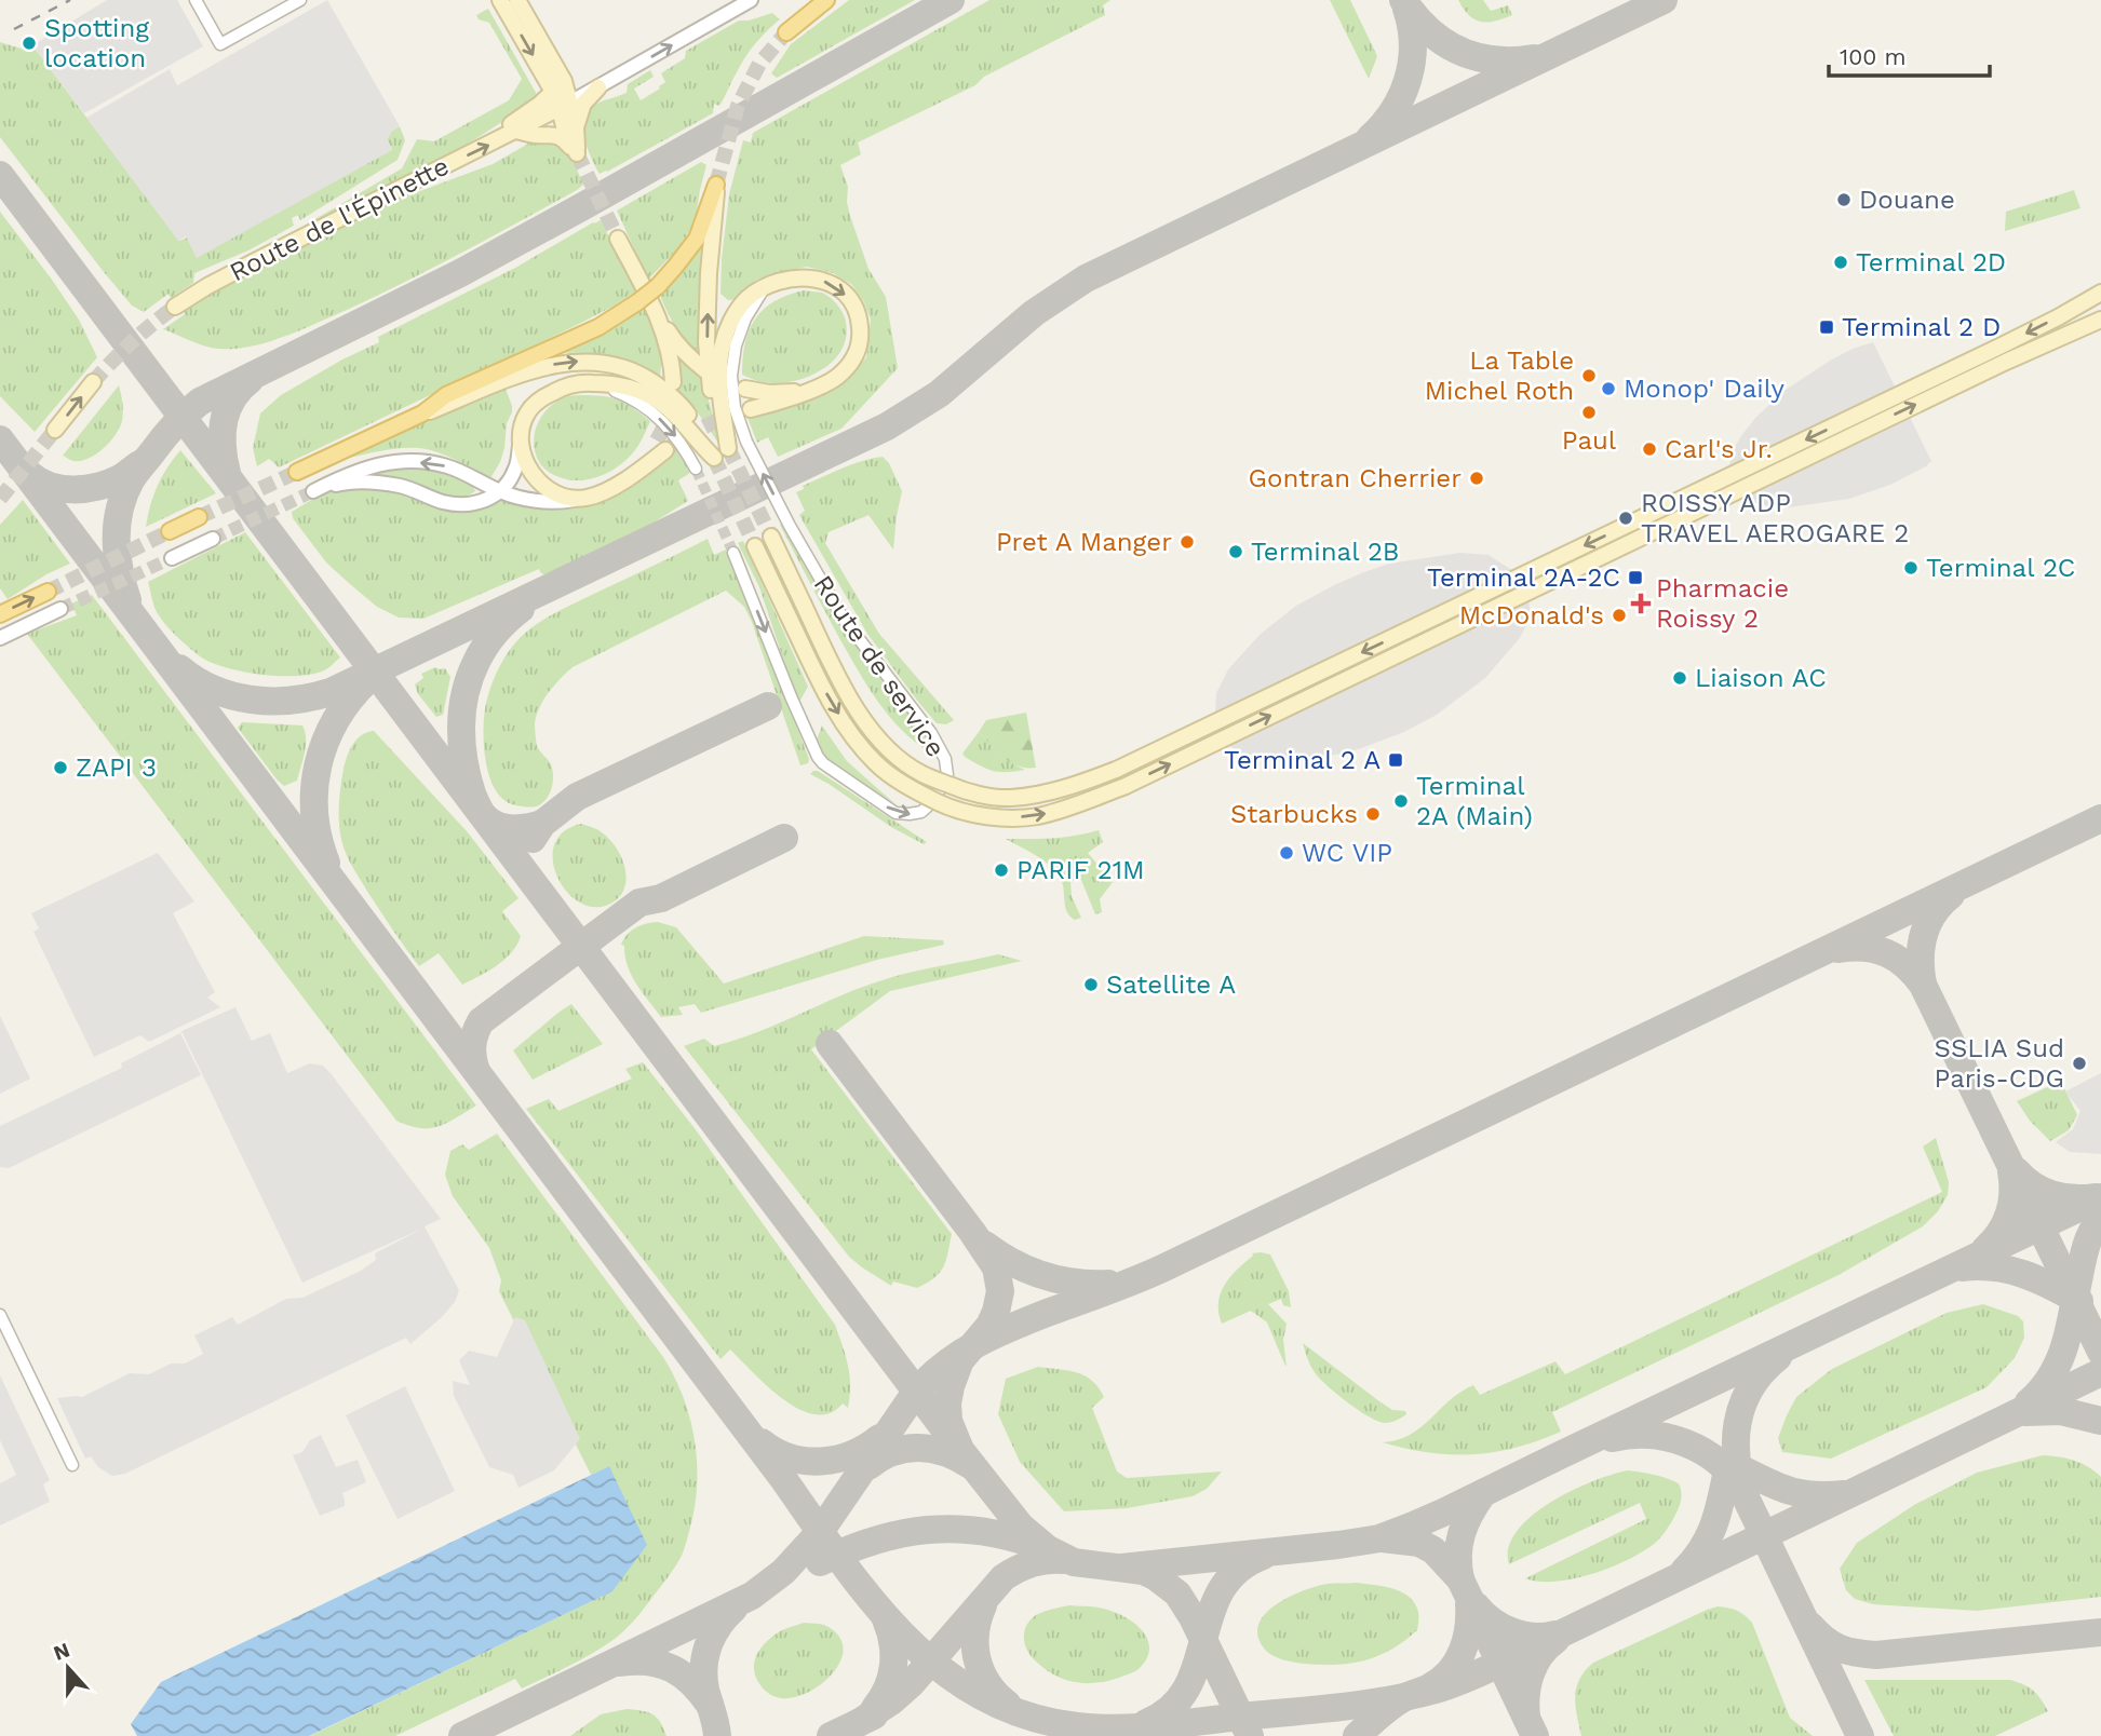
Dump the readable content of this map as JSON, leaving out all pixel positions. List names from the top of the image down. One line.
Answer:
{"streets":{"main road":["Route de l'Épinette"],"street":["Route de service"]},"one_way":["Route de l'Épinette"],"places":{"other":["Spotting location","Douane","Terminal 2D","La Table Michel Roth","Monop' Daily","Paul","Carl's Jr.","Gontran Cherrier","ROISSY ADP TRAVEL AEROGARE 2","Pret A Manger","Terminal 2B","Terminal 2C","McDonald's","Liaison AC","ZAPI 3","Terminal 2A (Main)","Starbucks","WC VIP","PARIF 21M","Satellite A","SSLIA Sud Paris-CDG"],"transit":["Terminal 2 D","Terminal 2A-2C","Terminal 2 A"],"health":["Pharmacie Roissy 2"]},"scale_bar":"100 m","north":"top"}
